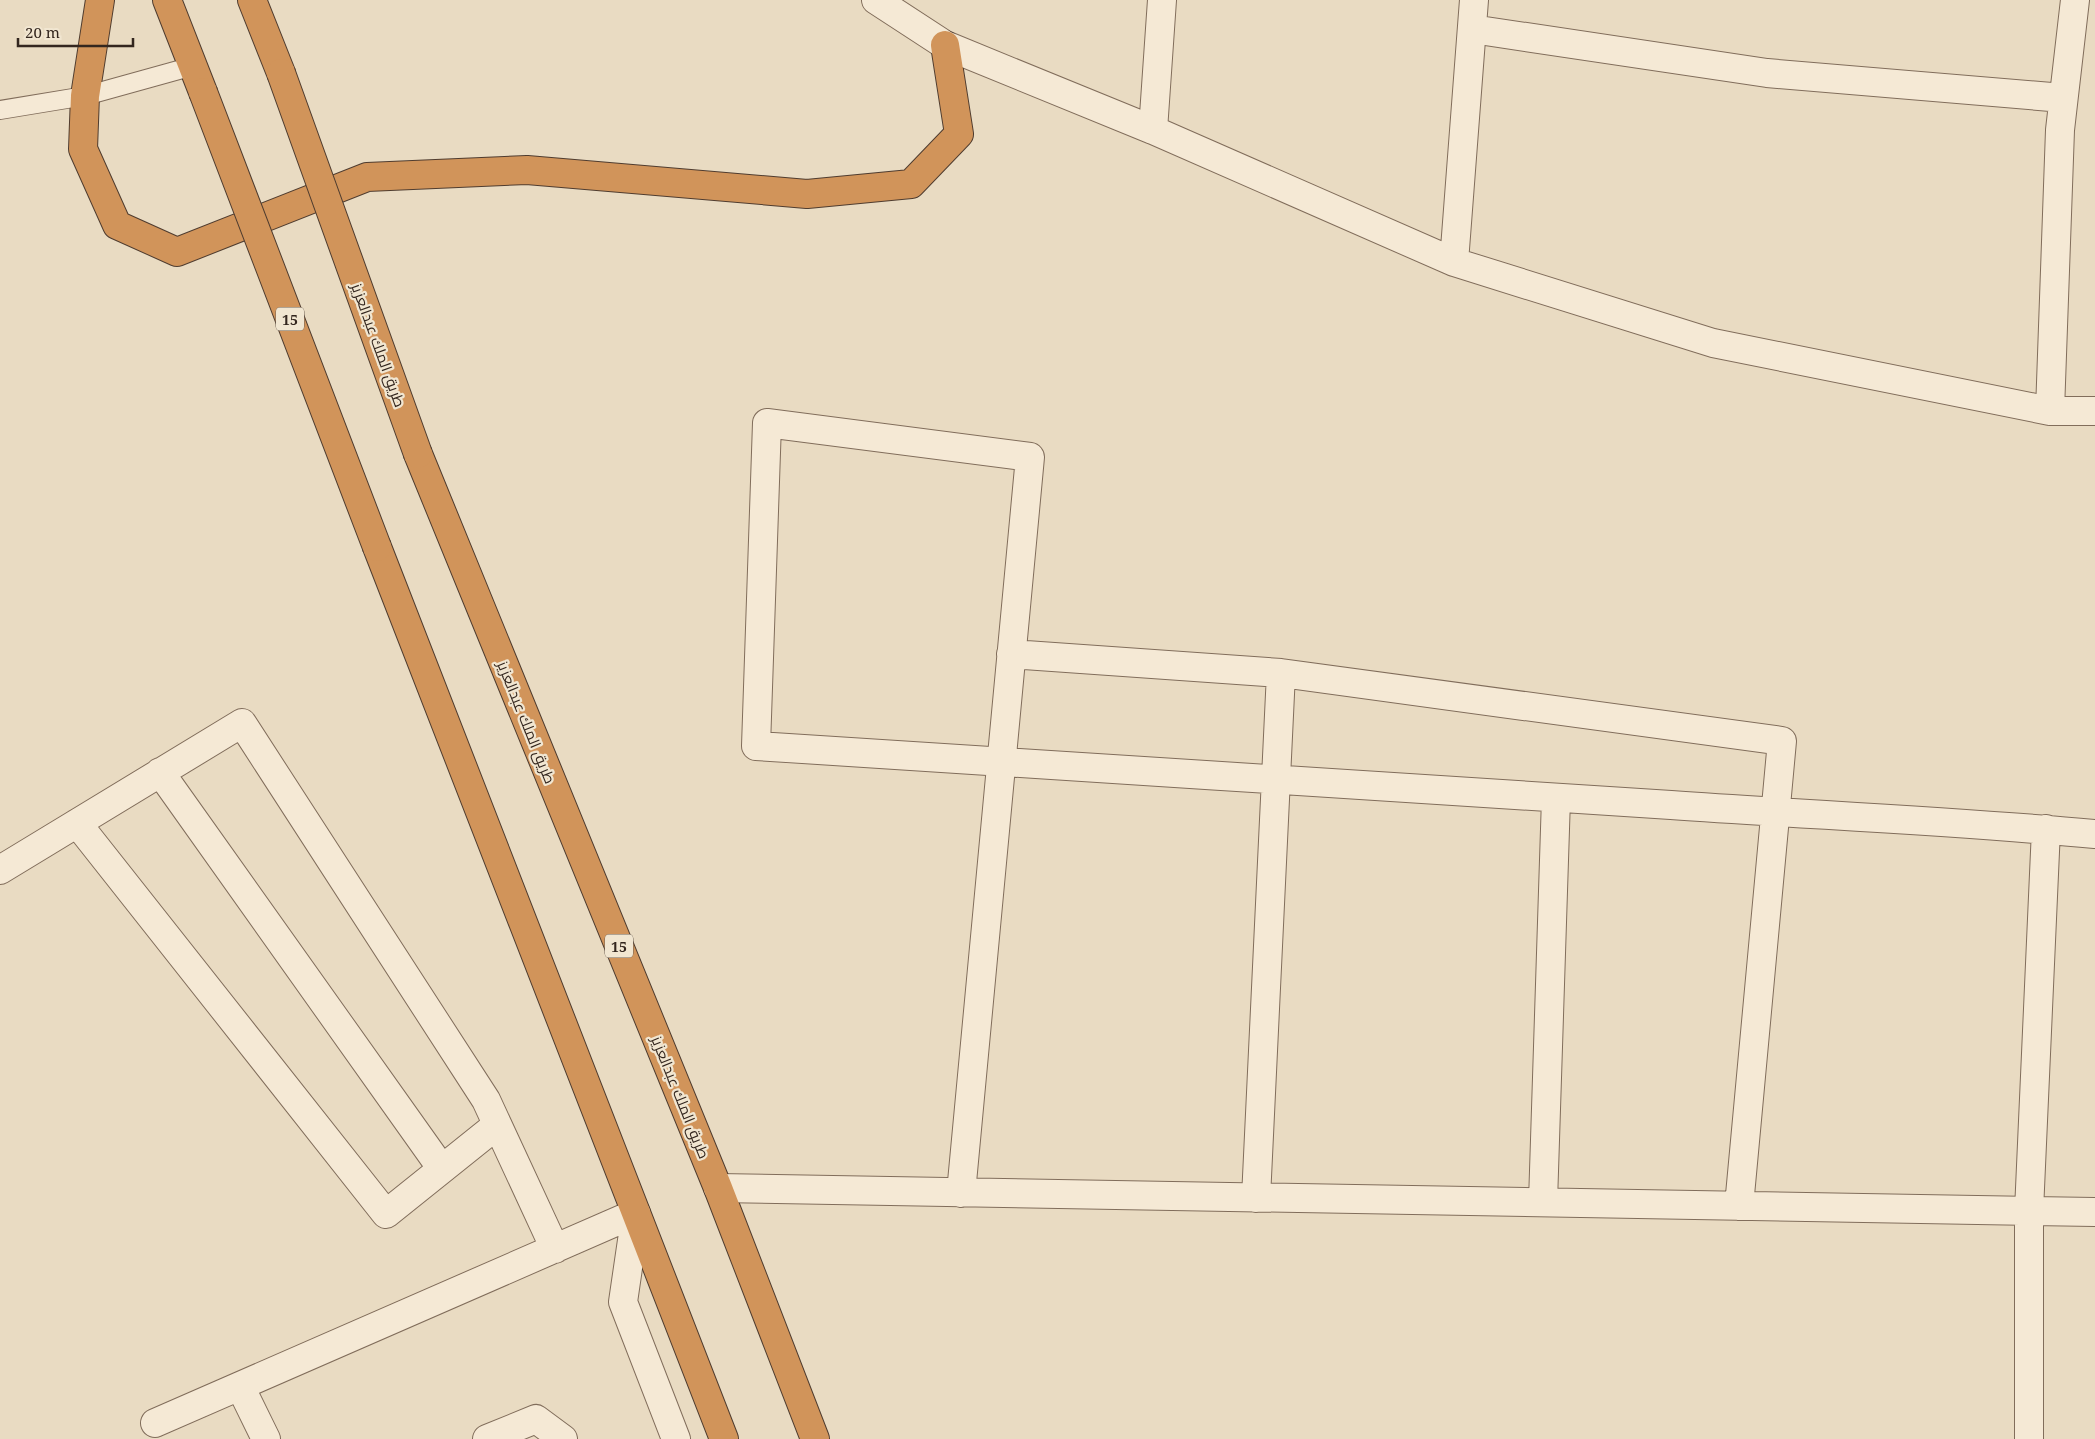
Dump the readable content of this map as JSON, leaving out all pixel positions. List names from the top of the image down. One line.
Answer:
{"streets":{"highway":["15","طريق الملك عبدالعزيز"]},"scale_bar":"20 m"}
